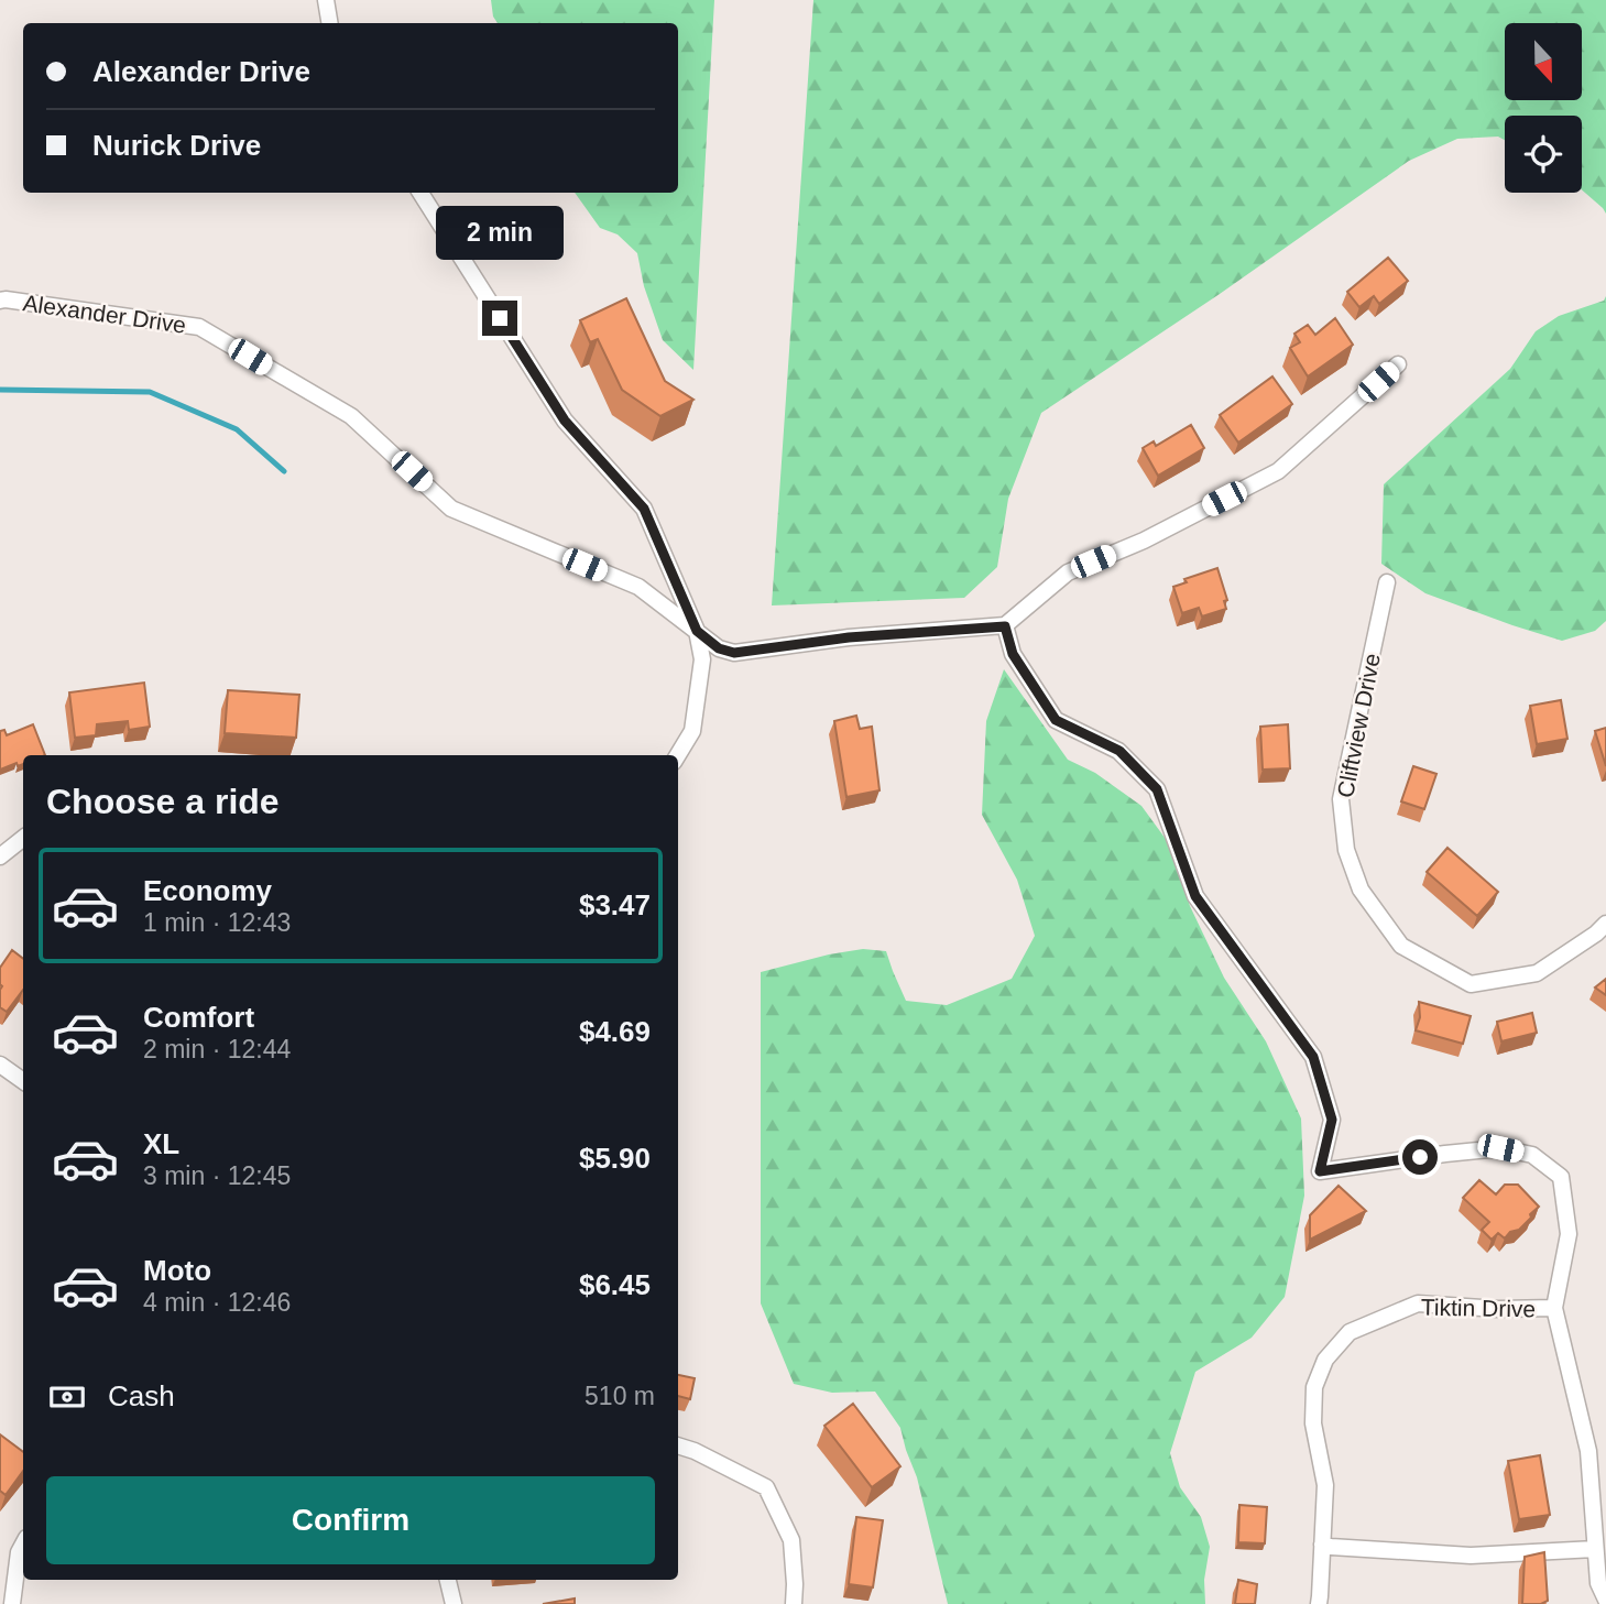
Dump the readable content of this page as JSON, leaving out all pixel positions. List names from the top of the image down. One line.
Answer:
{"streets":{"street":["Alexander Drive","Cliftview Drive","Tiktin Drive"]},"north":"bottom","page":{"banner":["Alexander Drive","Nurick Drive"],"bubble":"2 min","heading":"Choose a ride","list":[{"name":"Economy","note":"1 min · 12:43","value":"$3.47"},{"name":"Comfort","note":"2 min · 12:44","value":"$4.69"},{"name":"XL","note":"3 min · 12:45","value":"$5.90"},{"name":"Moto","note":"4 min · 12:46","value":"$6.45"}],"pay":["Cash","510 m"],"buttons":"Confirm"}}
